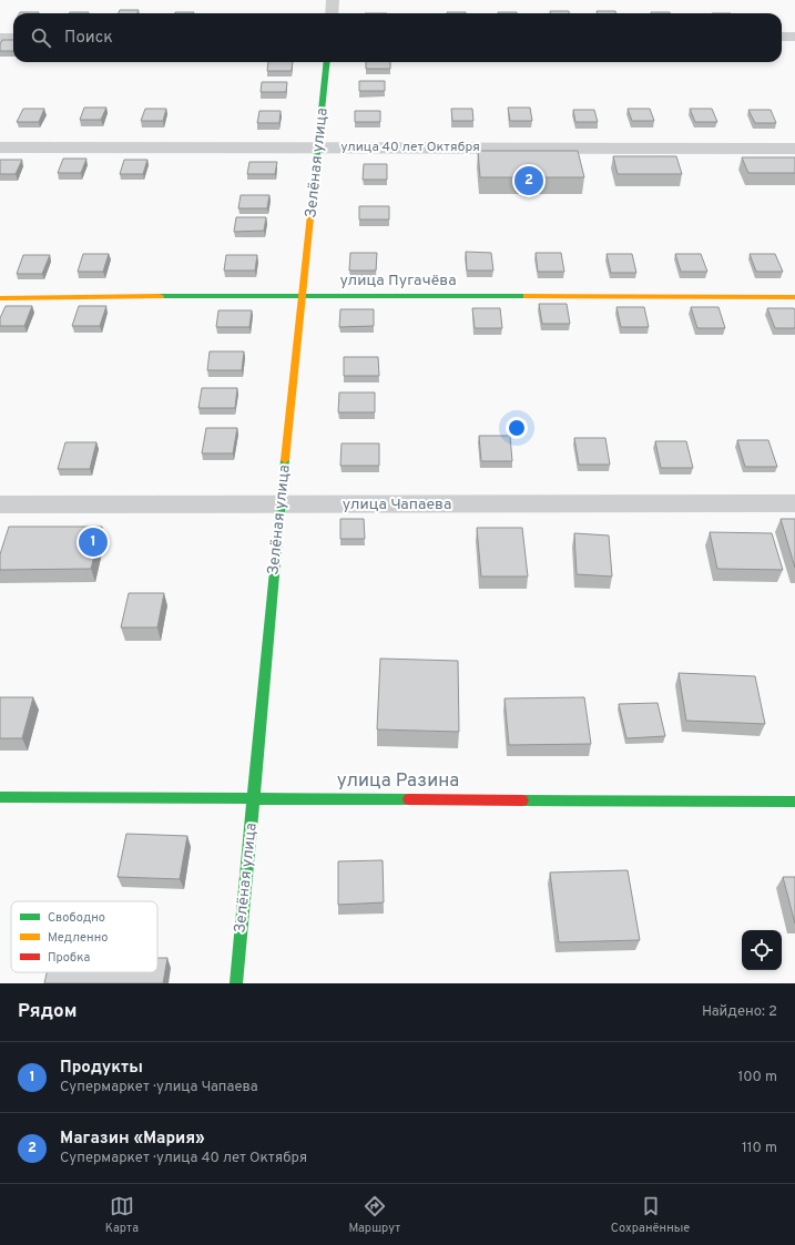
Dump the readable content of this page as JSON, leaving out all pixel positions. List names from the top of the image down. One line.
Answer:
{"streets":{"street":["улица 40 лет Октября","Зелёная улица","улица Пугачёва","улица Чапаева","улица Разина"]},"crossings":[["улица 40 лет Октября","Зелёная улица"],["Зелёная улица","улица Пугачёва"],["Зелёная улица","улица Чапаева"],["Зелёная улица","улица Разина"]],"legend":["Свободно","Медленно","Пробка"],"page":{"search":"Поиск","pins":["2","1"],"heading":["Рядом","Найдено: 2"],"list":[{"mark":"1","name":"Продукты","note":"Супермаркет · улица Чапаева","value":"100 m"},{"mark":"2","name":"Магазин «Мария»","note":"Супермаркет · улица 40 лет Октября","value":"110 m"}],"nav":["Карта","Маршрут","Сохранённые"]}}
